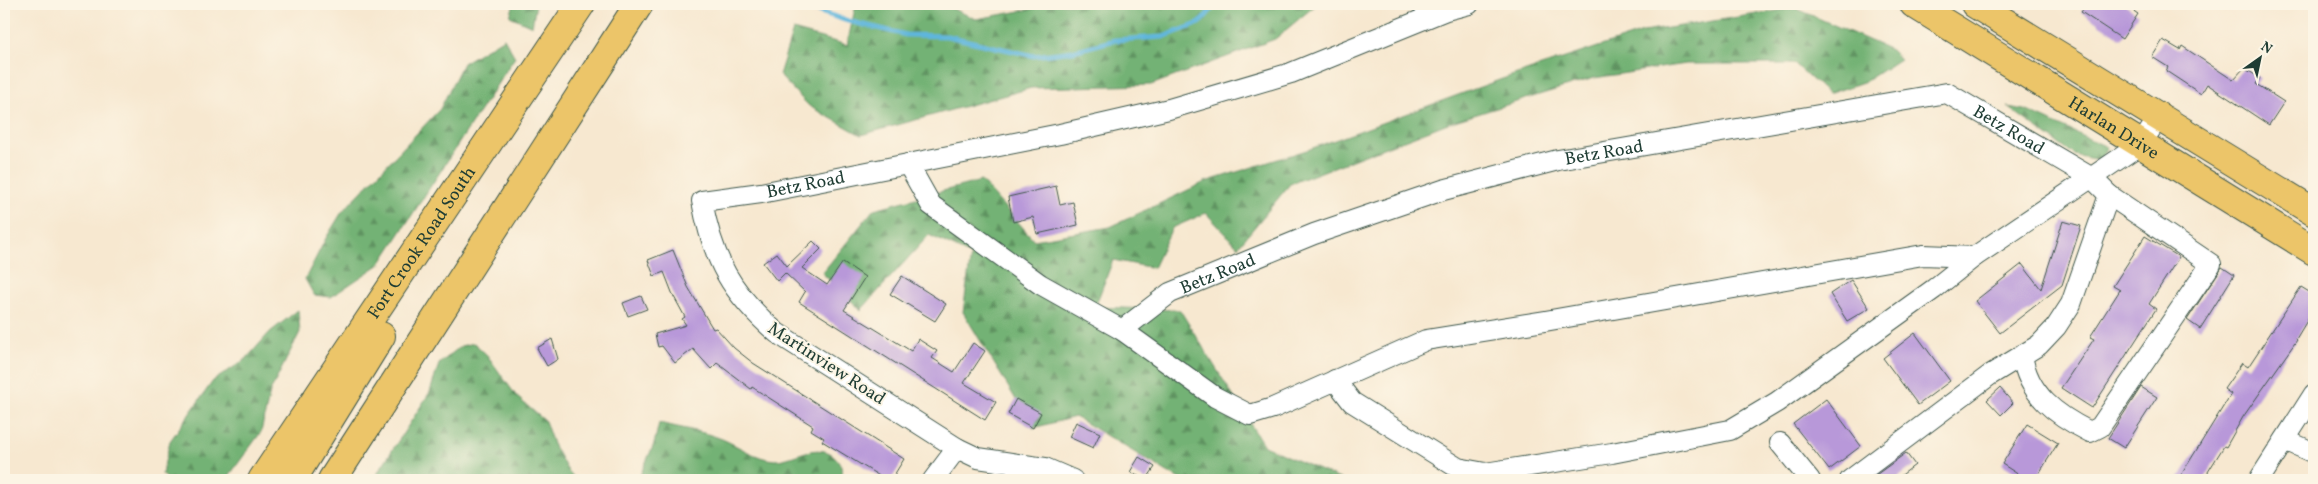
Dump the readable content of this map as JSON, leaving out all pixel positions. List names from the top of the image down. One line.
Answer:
{"streets":{"main road":["Harlan Drive","Fort Crook Road South"],"street":["Betz Road","Martinview Road"]},"crossings":[["Betz Road","Martinview Road"]],"north":"top right"}
